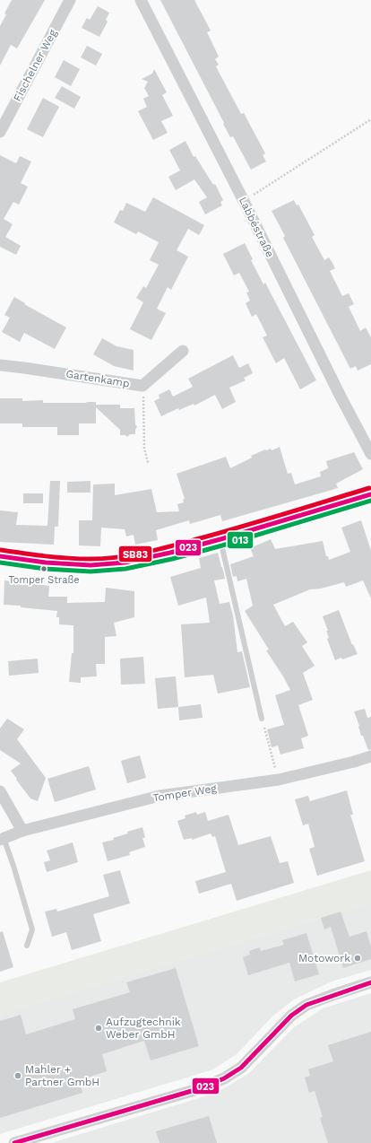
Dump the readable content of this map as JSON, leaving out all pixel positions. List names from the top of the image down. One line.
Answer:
{"streets":{"street":["Fischelner Weg","Labbéstraße","Gartenkamp","Tomper Weg"]},"places":["Tomper Straße","Motowork","Aufzugtechnik Weber GmbH","Mahler + Partner GmbH"],"lines":["transit line SB83","transit line 023","transit line 013"]}
